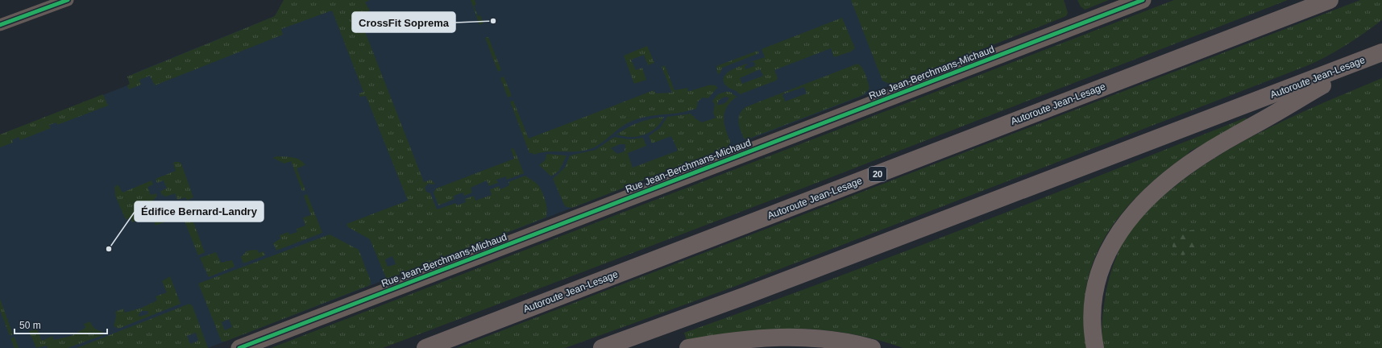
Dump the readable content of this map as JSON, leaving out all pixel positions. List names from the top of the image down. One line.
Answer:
{"streets":{"highway":["Autoroute Jean-Lesage","20"],"street":["Rue Jean-Berchmans-Michaud"]},"places":["CrossFit Soprema","Édifice Bernard-Landry"],"scale_bar":"50 m"}
